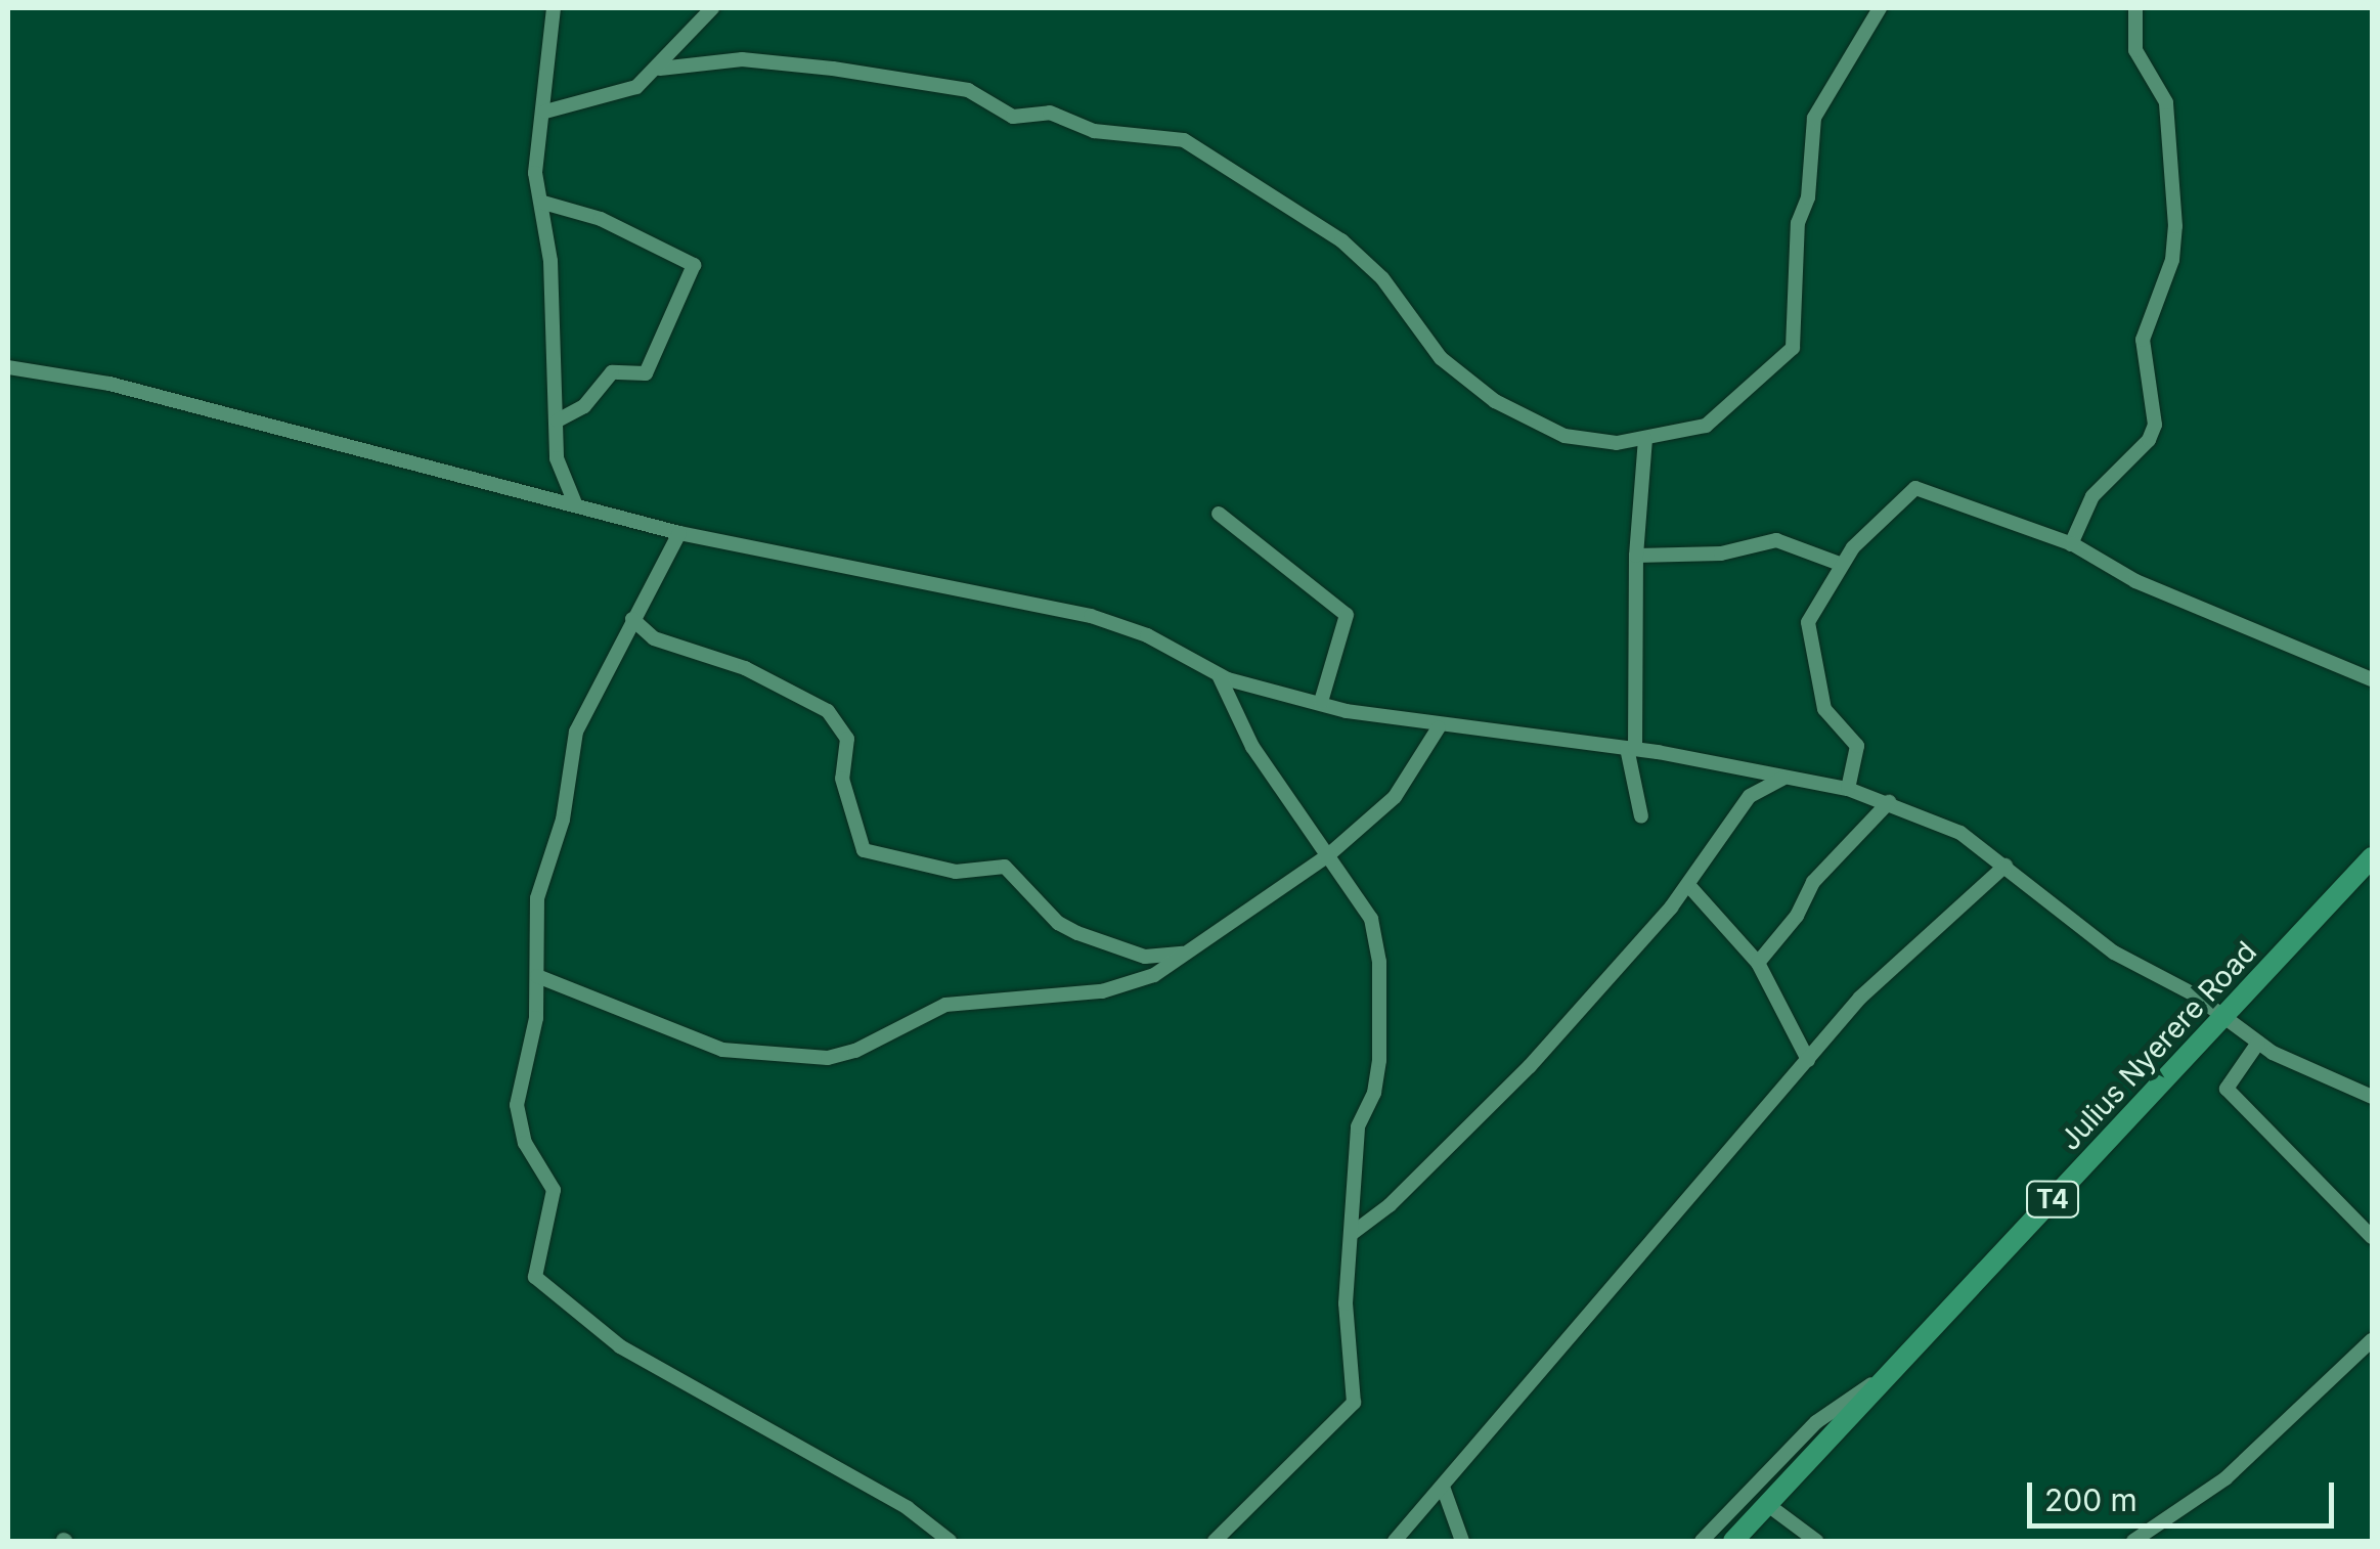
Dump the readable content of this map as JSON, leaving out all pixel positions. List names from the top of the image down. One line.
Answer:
{"streets":{"highway":["Julius Nyerere Road","T4"]},"scale_bar":"200 m"}
